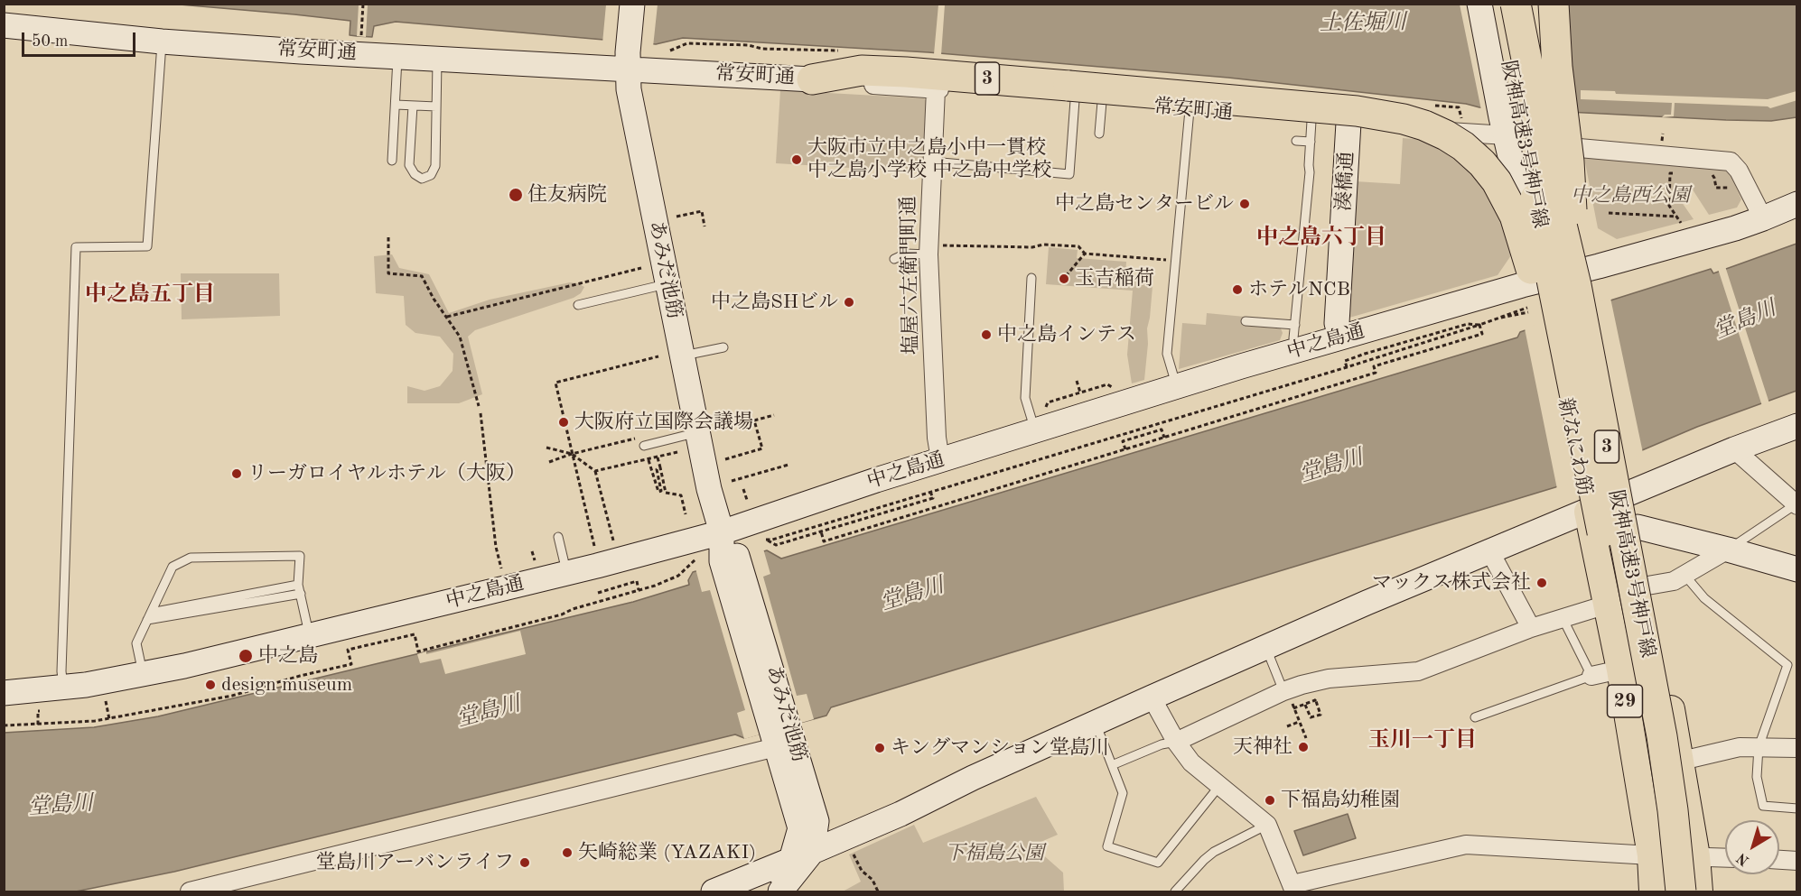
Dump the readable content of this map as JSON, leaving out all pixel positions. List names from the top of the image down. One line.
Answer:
{"streets":{"highway":["3","阪神高速3号神戸線"],"main road":["新なにわ筋","29"],"street":["常安町通","湊橋通","あみだ池筋","塩屋六左衛門町通","中之島通"]},"crossings":[["常安町通","3"],["常安町通","湊橋通"],["常安町通","あみだ池筋"],["常安町通","塩屋六左衛門町通"],["常安町通","新なにわ筋"],["3","阪神高速3号神戸線"],["3","中之島通"],["3","新なにわ筋"],["阪神高速3号神戸線","中之島通"],["阪神高速3号神戸線","新なにわ筋"],["湊橋通","中之島通"],["あみだ池筋","中之島通"],["塩屋六左衛門町通","中之島通"],["中之島通","新なにわ筋"]],"districts":["中之島六丁目","中之島五丁目","玉川一丁目"],"water":["土佐堀川","堂島川"],"parks":["中之島西公園","下福島公園"],"places":["大阪市立中之島小中一貫校 中之島小学校 中之島中学校","住友病院","中之島センタービル","玉吉稲荷","ホテルNCB","中之島SHビル","中之島インテス","大阪府立国際会議場","リーガロイヤルホテル（大阪）","マックス株式会社","中之島","design museum","天神社","キングマンション堂島川","下福島幼稚園","矢崎総業 (YAZAKI)","堂島川アーバンライフ"],"scale_bar":"50 m","north":"bottom left"}
